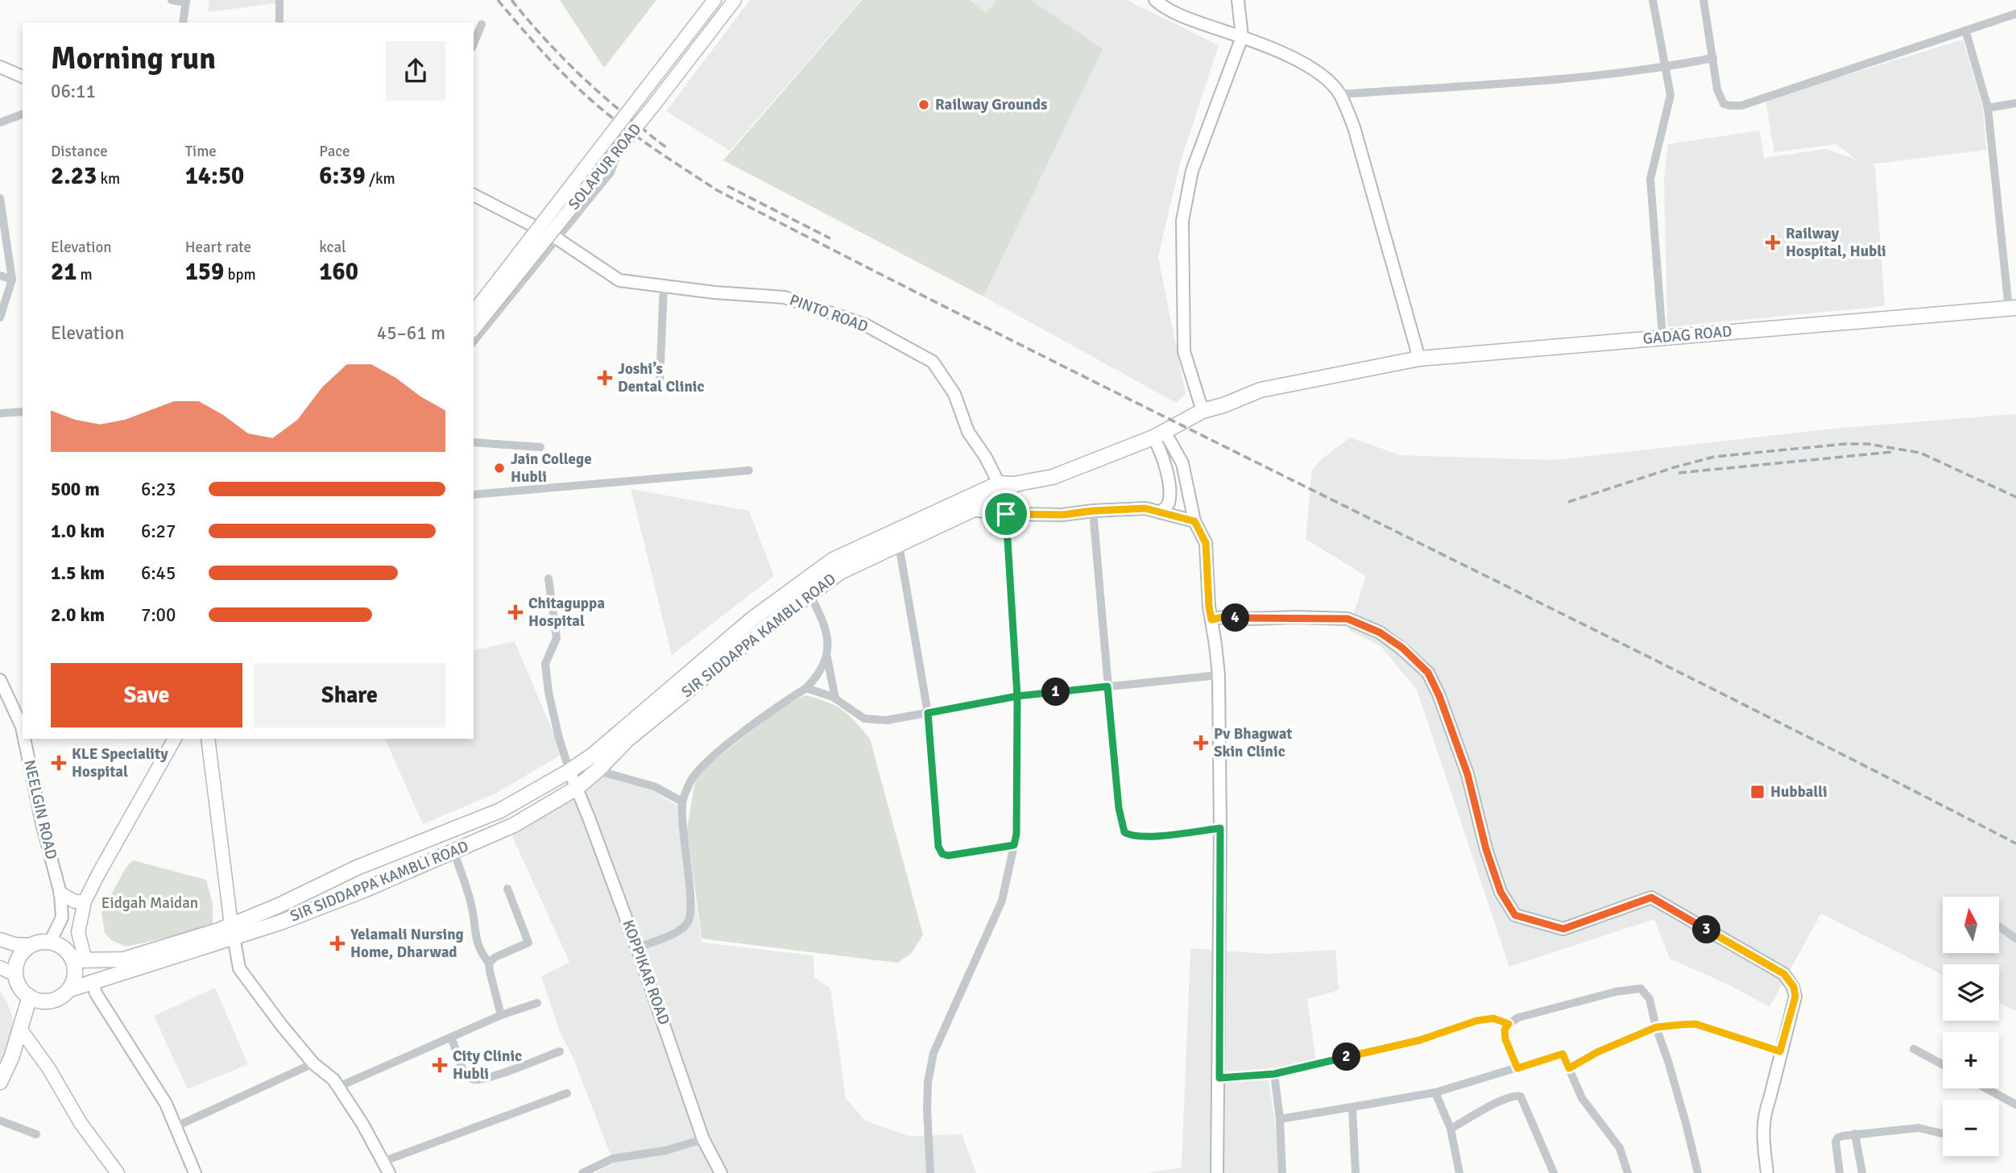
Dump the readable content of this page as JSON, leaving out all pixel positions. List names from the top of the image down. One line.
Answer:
{"streets":{"highway":["GADAG ROAD","SIR SIDDAPPA KAMBLI ROAD"],"main road":["SOLAPUR ROAD"],"street":["PINTO ROAD","NEELGIN ROAD","KOPPIKAR ROAD"]},"crossings":[["PINTO ROAD","SIR SIDDAPPA KAMBLI ROAD"],["GADAG ROAD","SIR SIDDAPPA KAMBLI ROAD"],["SIR SIDDAPPA KAMBLI ROAD","NEELGIN ROAD"],["SIR SIDDAPPA KAMBLI ROAD","KOPPIKAR ROAD"]],"parks":["Eidgah Maidan"],"places":{"other":["Railway Grounds","Jain College Hubli"],"health":["Railway Hospital, Hubli","Joshi’s Dental Clinic","Chitaguppa Hospital","Pv Bhagwat Skin Clinic","KLE Speciality Hospital","Yelamali Nursing Home, Dharwad","City Clinic Hubli"],"transit":["Hubballi"]},"north":"top","page":{"heading":["Morning run","06:11"],"stats":[["Distance","2.23 km"],["Time","14:50"],["Pace","6:39 /km"],["Elevation","21 m"],["Heart rate","159 bpm"],["kcal","160"]],"chart":["Elevation","45–61 m"],"list":[{"name":"500 m","note":"6:23"},{"name":"1.0 km","note":"6:27"},{"name":"1.5 km","note":"6:45"},{"name":"2.0 km","note":"7:00"}],"pins":["4","1","3","2"],"buttons":["Save","Share"],"map_buttons":["+","−"]}}
